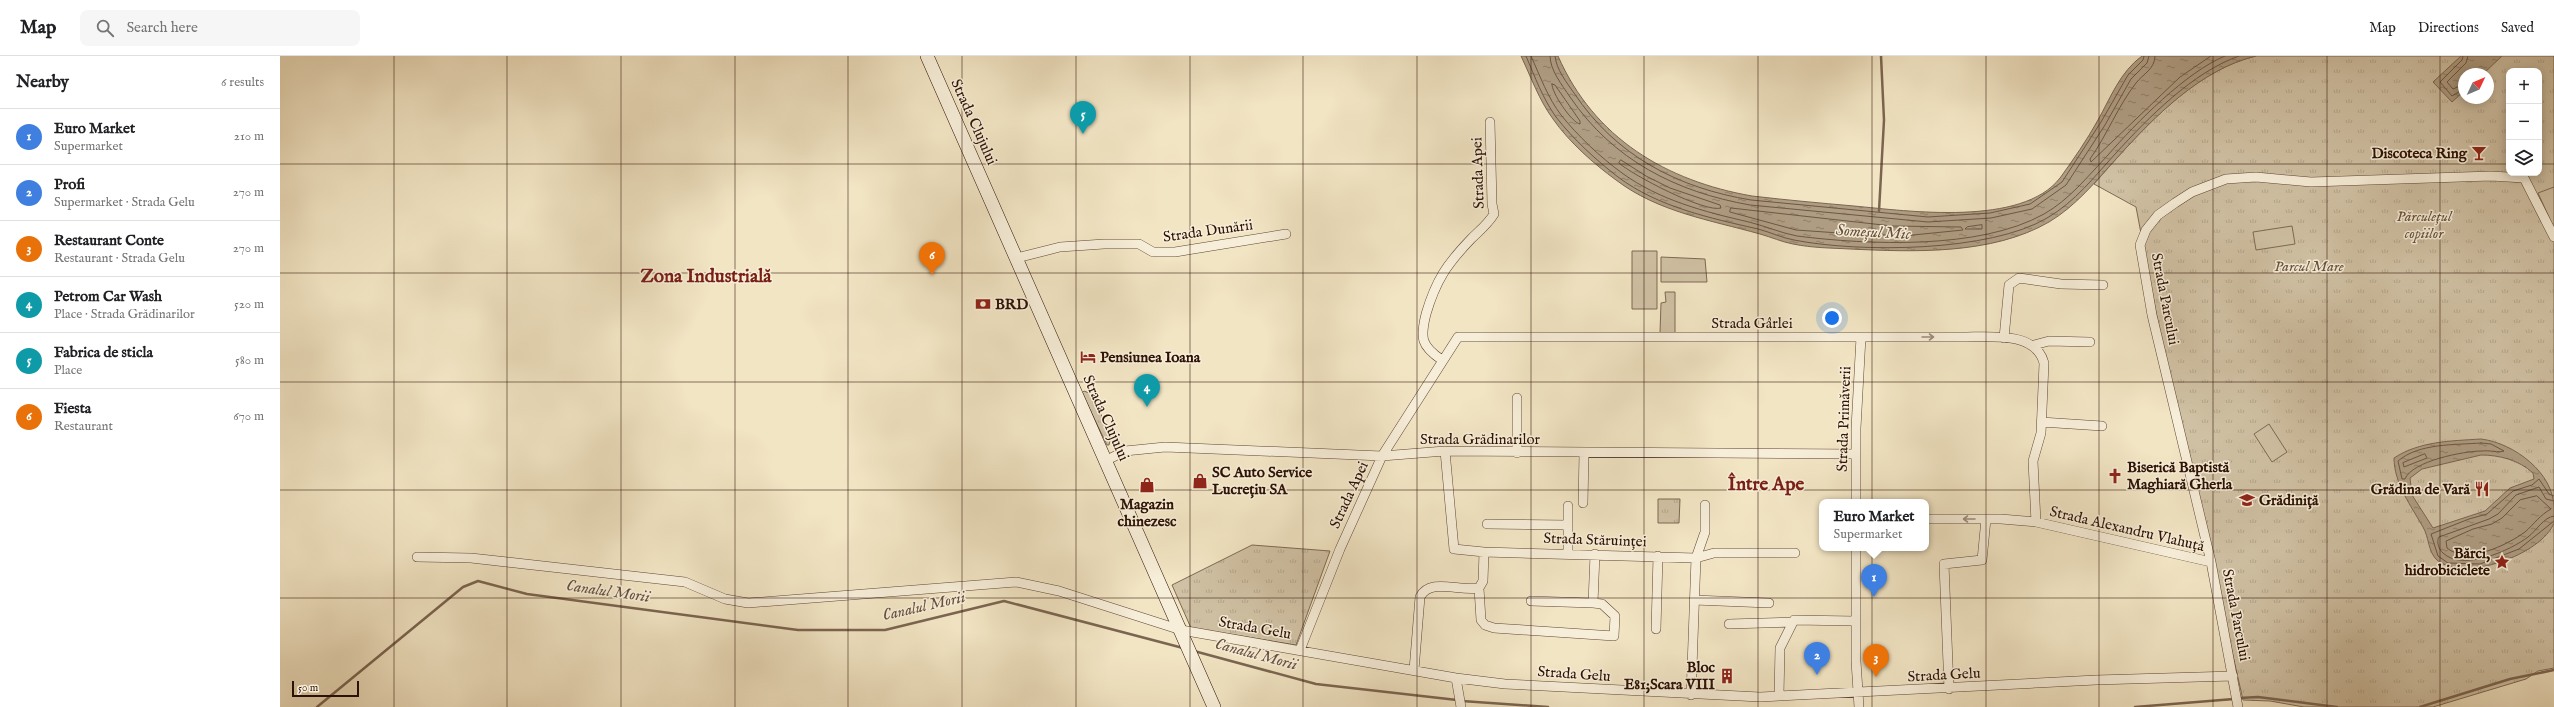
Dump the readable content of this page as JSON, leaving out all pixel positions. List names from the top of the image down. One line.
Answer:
{"streets":{"main road":["Strada Clujului"],"street":["Strada Apei","Strada Dunării","Strada Parcului","Strada Gârlei","Strada Primăverii","Strada Grădinarilor","Strada Alexandru Vlahuță","Strada Stăruinței","Strada Gelu"]},"crossings":[["Strada Clujului","Strada Dunării"],["Strada Clujului","Strada Grădinarilor"],["Strada Clujului","Strada Gelu"],["Strada Apei","Strada Gârlei"],["Strada Apei","Strada Grădinarilor"],["Strada Apei","Strada Gelu"],["Strada Parcului","Strada Alexandru Vlahuță"],["Strada Parcului","Strada Gelu"],["Strada Gârlei","Strada Primăverii"],["Strada Gârlei","Strada Alexandru Vlahuță"],["Strada Primăverii","Strada Grădinarilor"],["Strada Grădinarilor","Strada Stăruinței"]],"districts":["Zona Industrială","Între Ape"],"water":["Someșul Mic","Canalul Morii"],"parks":["Părculețul copiilor","Parcul Mare"],"places":{"bar":["Discoteca Ring"],"bank":["BRD"],"hotel":["Pensiunea Ioana"],"church":["Biserică Baptistă Maghiară Gherla"],"shop":["SC Auto Service Lucrețiu SA","Magazin chinezesc"],"restaurant":["Grădina de Vară"],"school or university":["Grădiniță"],"place":["Bărci, hidrobiciclete"],"building":["Bloc E81;Scara VIII"]},"scale_bar":"50 m","north":"top right","page":{"header":"Map","search":"Search here","nav":["Map","Directions","Saved"],"heading":["Nearby","6 results"],"map_buttons":["+","−"],"pins":["5","6","4","1","2","3"],"list":[{"mark":"1","name":"Euro Market","note":"Supermarket","value":"210 m"},{"mark":"2","name":"Profi","note":"Supermarket · Strada Gelu","value":"270 m"},{"mark":"3","name":"Restaurant Conte","note":"Restaurant · Strada Gelu","value":"270 m"},{"mark":"4","name":"Petrom Car Wash","note":"Place · Strada Grădinarilor","value":"520 m"},{"mark":"5","name":"Fabrica de sticla","note":"Place","value":"580 m"},{"mark":"6","name":"Fiesta","note":"Restaurant","value":"670 m"}],"popup":["Euro Market","Supermarket"],"scale":"50 m"}}
